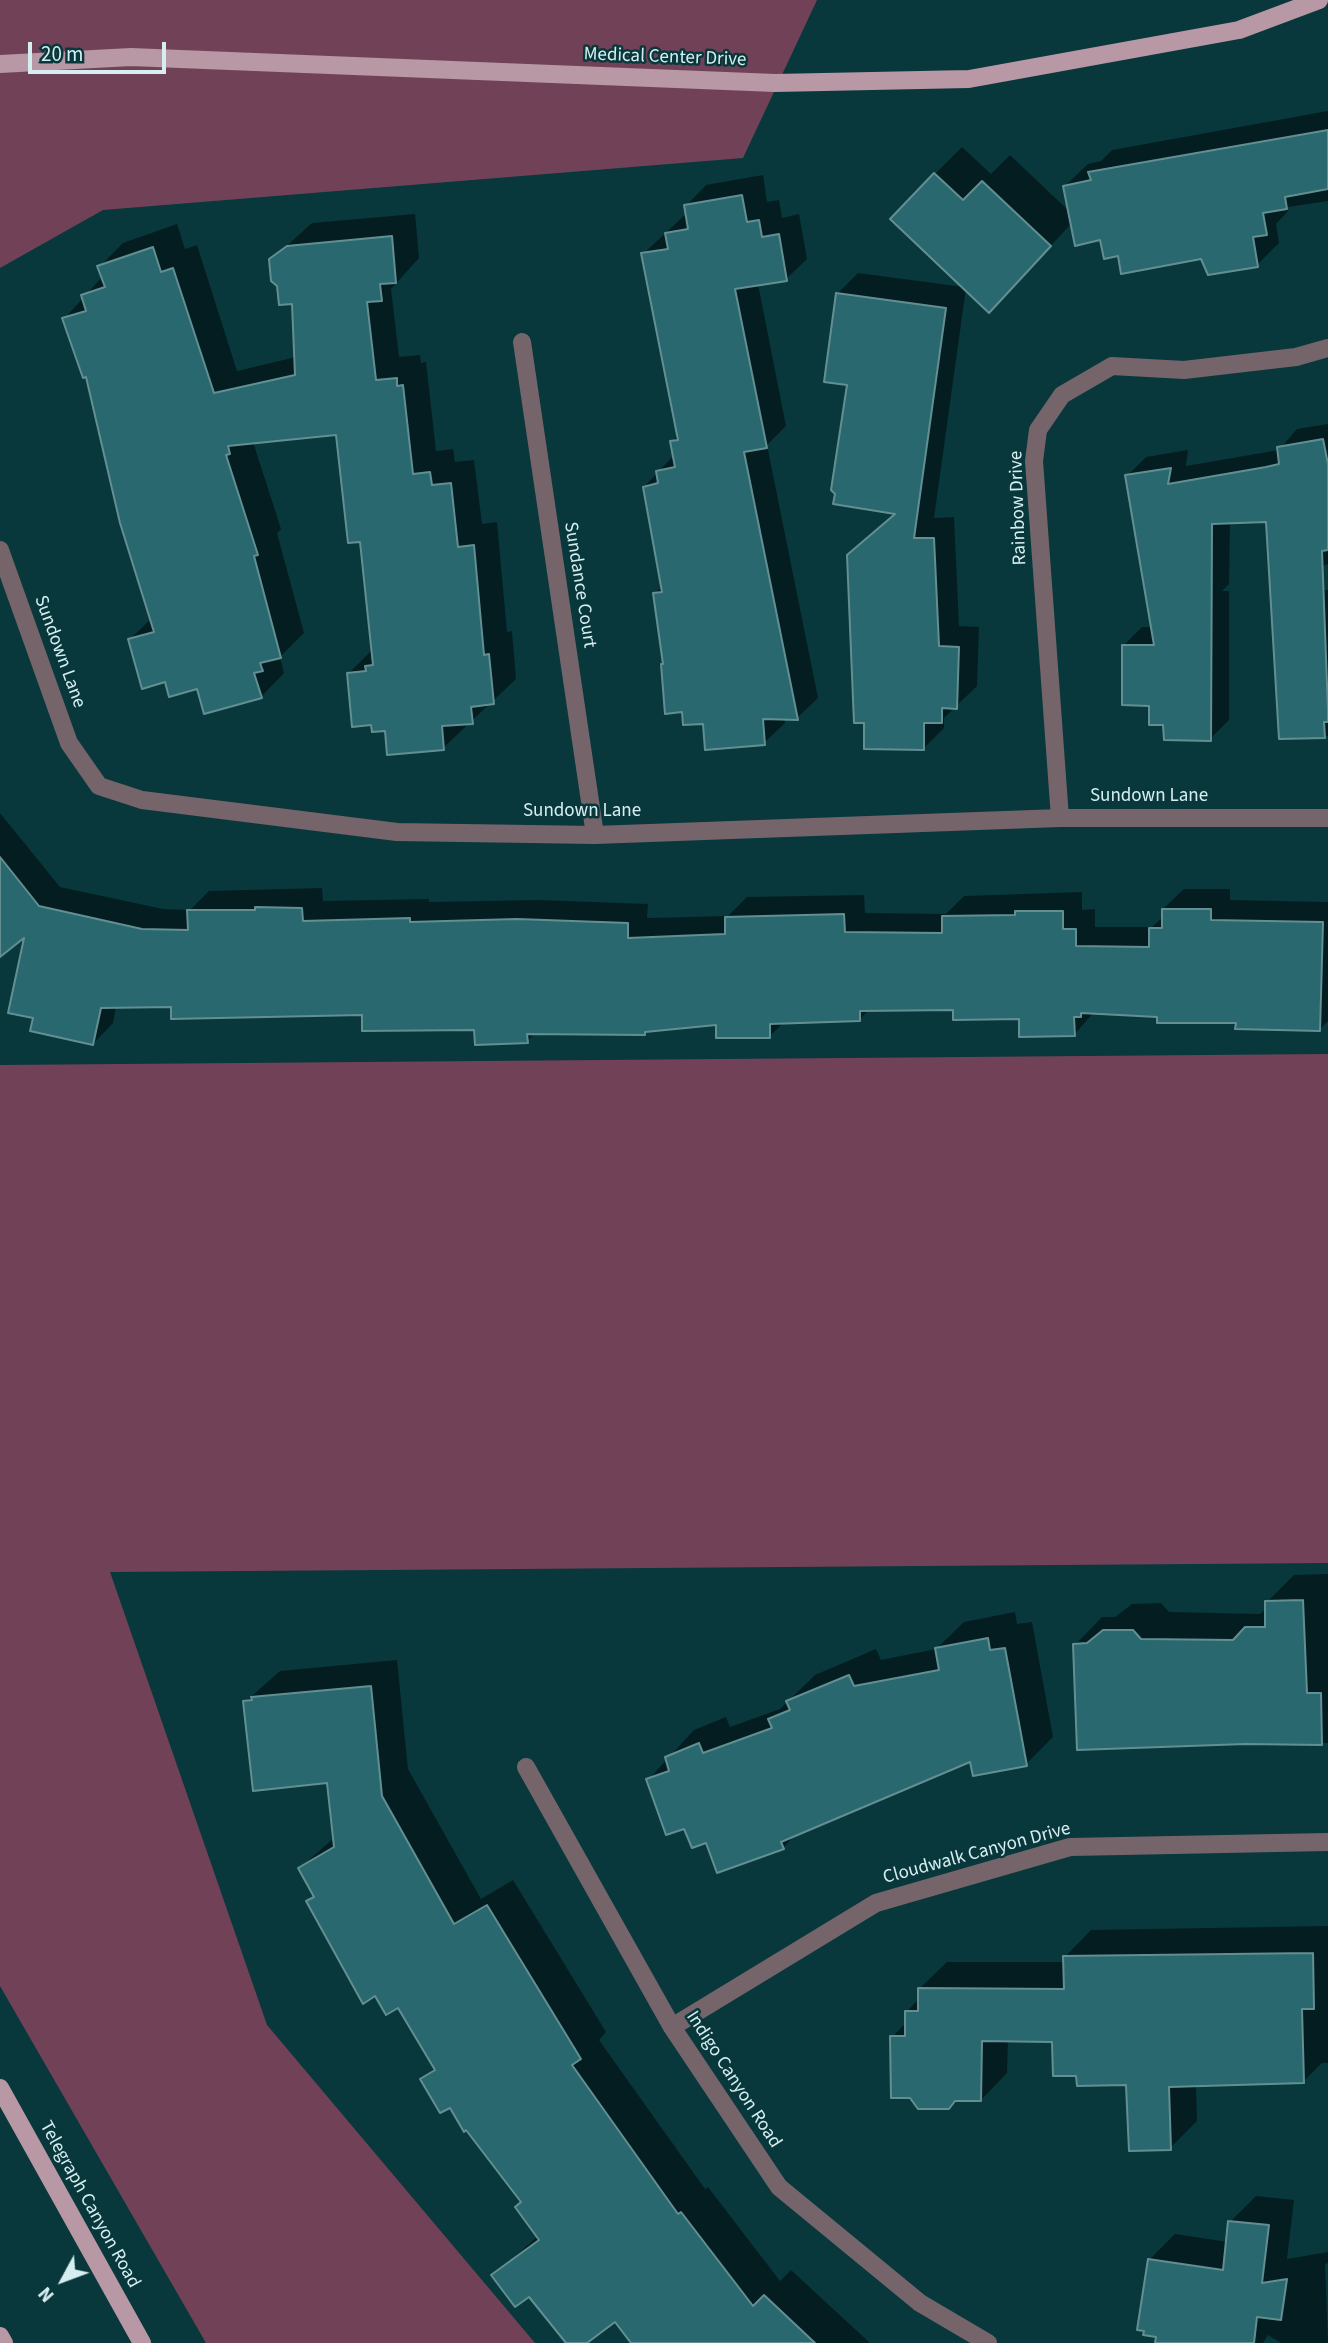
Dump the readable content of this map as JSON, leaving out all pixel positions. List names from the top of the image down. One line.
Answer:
{"streets":{"main road":["Medical Center Drive","Telegraph Canyon Road"],"street":["Rainbow Drive","Sundance Court","Sundown Lane","Cloudwalk Canyon Drive","Indigo Canyon Road"]},"crossings":[["Rainbow Drive","Sundown Lane"],["Sundance Court","Sundown Lane"],["Cloudwalk Canyon Drive","Indigo Canyon Road"]],"scale_bar":"20 m","north":"bottom left"}
